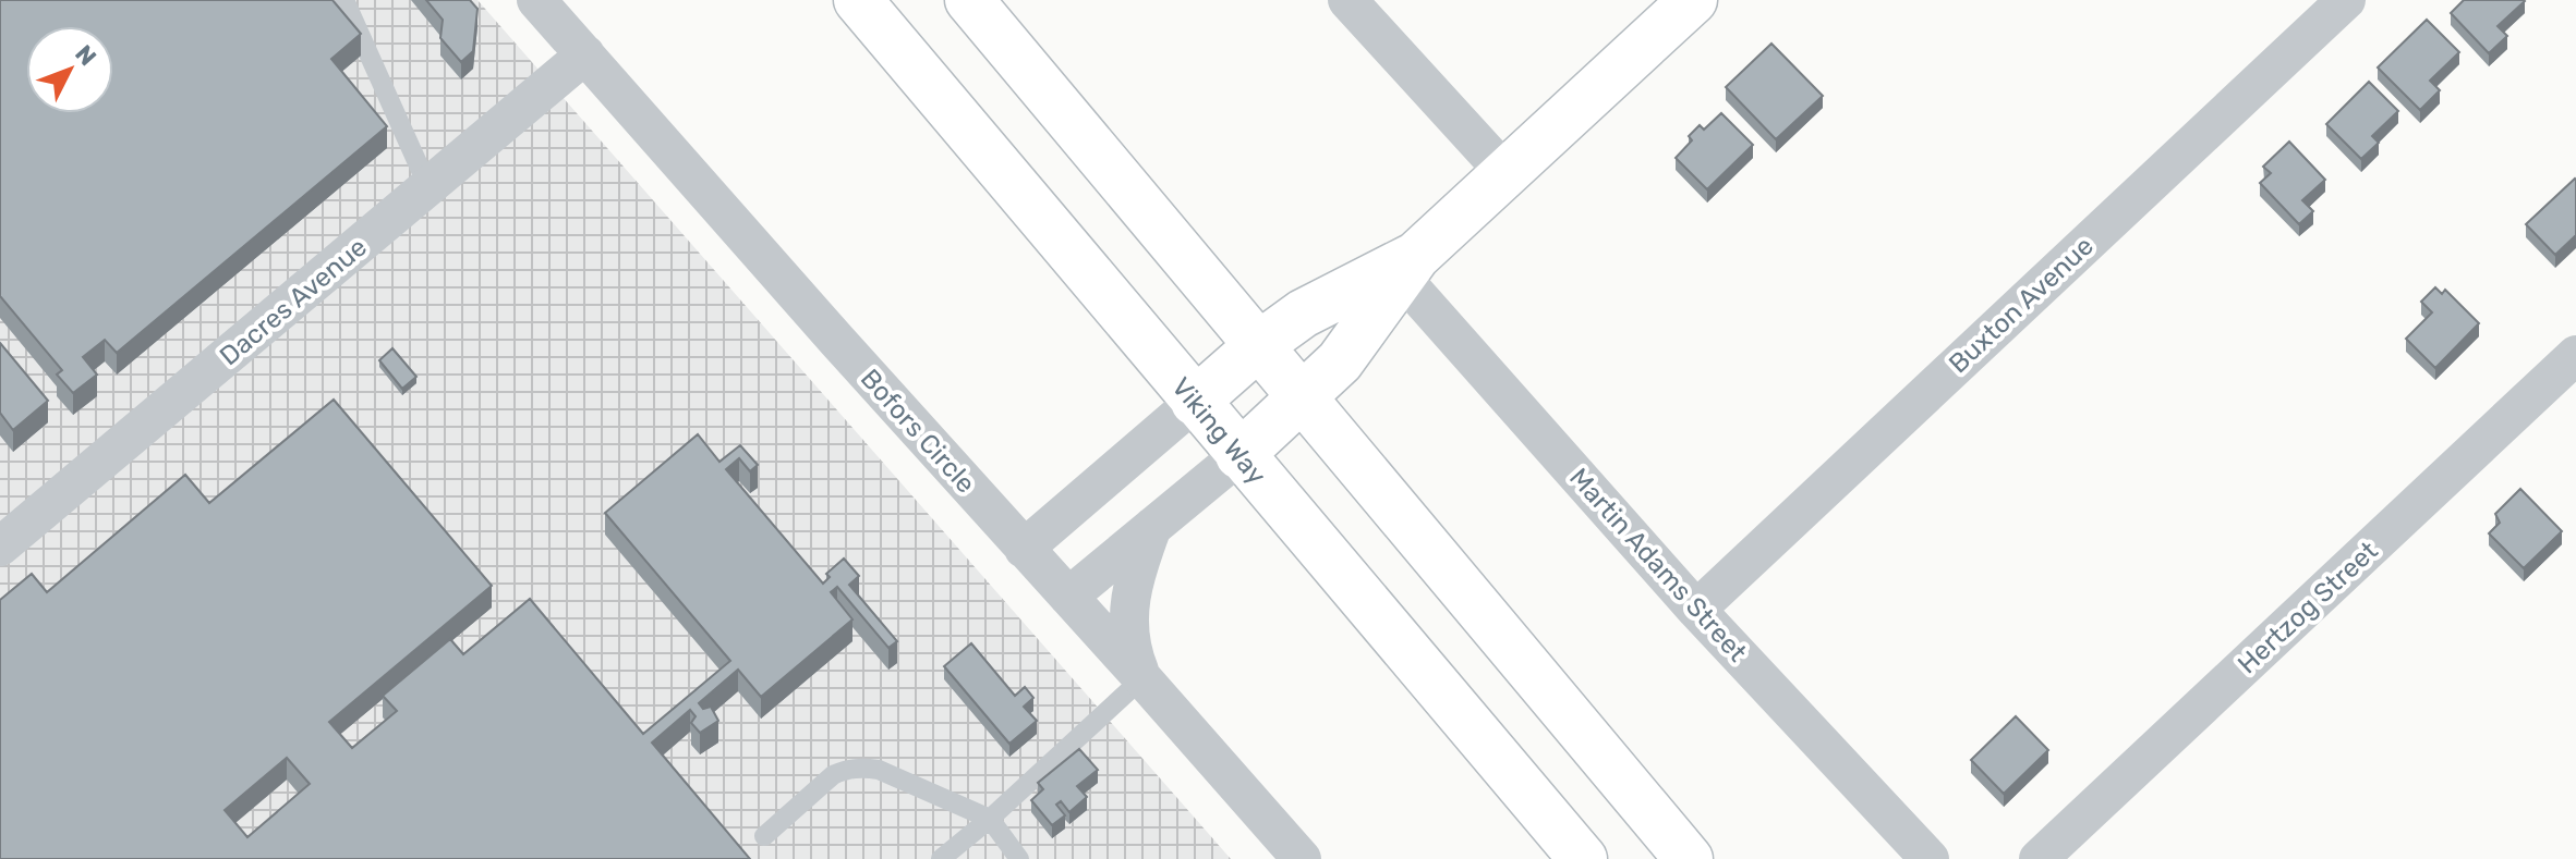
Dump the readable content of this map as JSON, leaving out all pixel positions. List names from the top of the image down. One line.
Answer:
{"streets":{"main road":["Viking Way"],"street":["Dacres Avenue","Buxton Avenue","Bofors Circle","Martin Adams Street","Hertzog Street"]},"crossings":[["Dacres Avenue","Bofors Circle"],["Buxton Avenue","Martin Adams Street"]],"north":"top right"}
